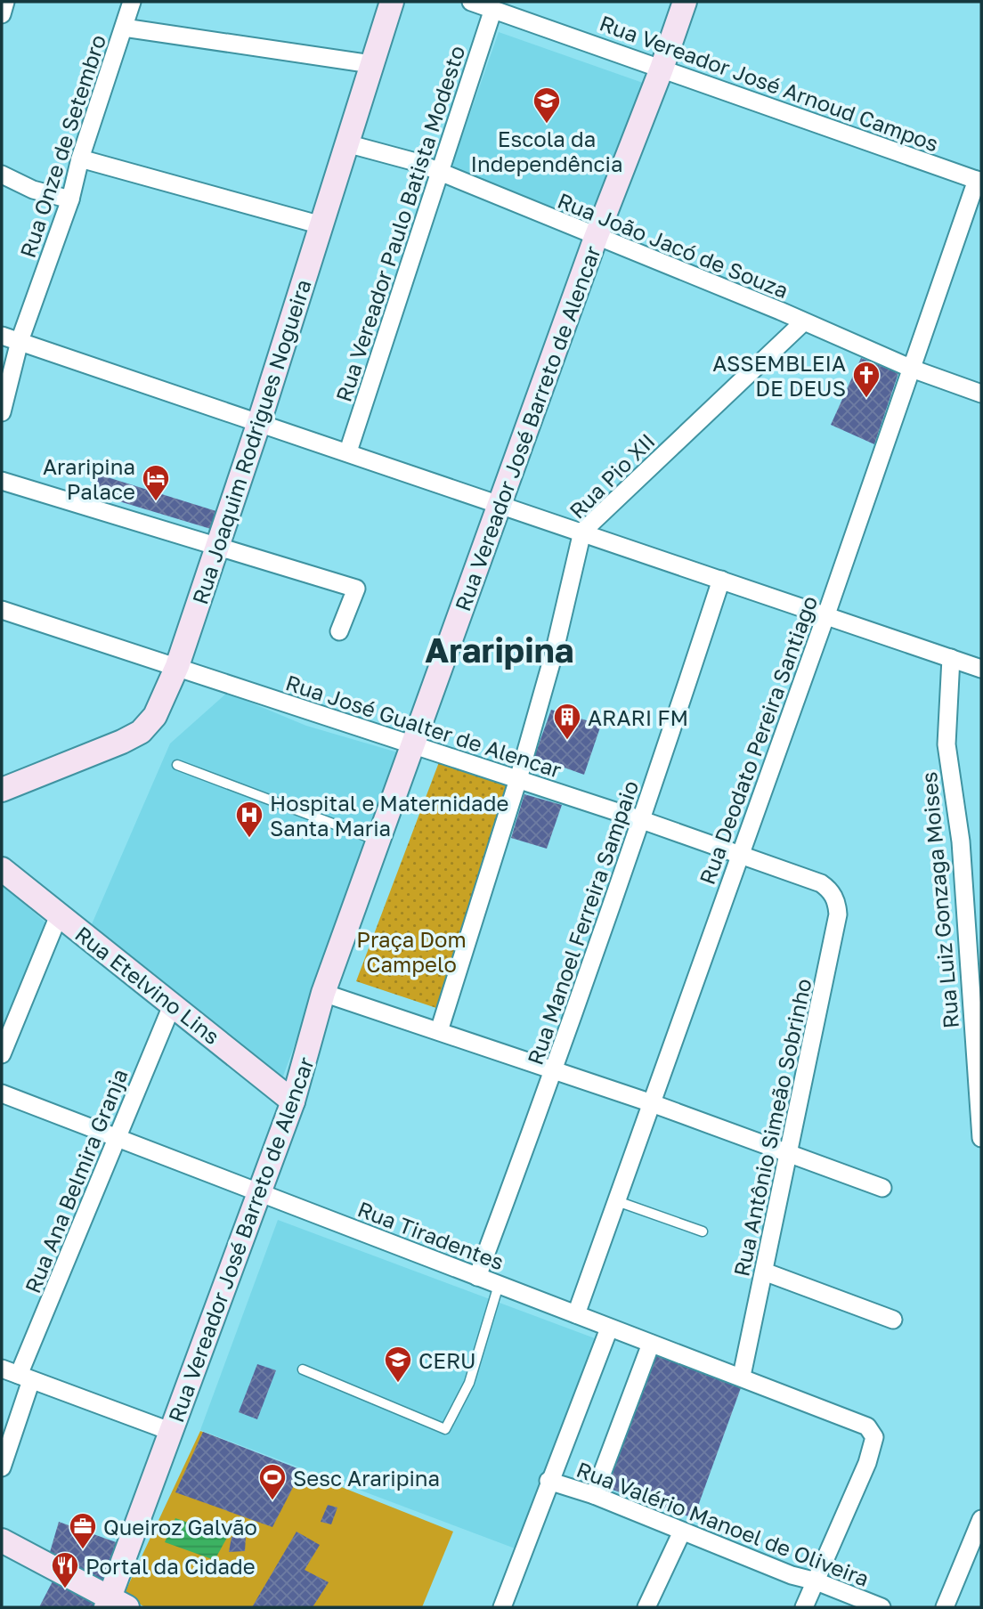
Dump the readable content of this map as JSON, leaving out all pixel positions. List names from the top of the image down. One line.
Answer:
{"streets":{"main road":["Rua Vereador José Barreto de Alencar","Rua Joaquim Rodrigues Nogueira","Rua Etelvino Lins"],"street":["Rua Vereador José Arnoud Campos","Rua Onze de Setembro","Rua Vereador Paulo Batista Modesto","Rua João Jacó de Souza","Rua Pio XII","Rua José Gualter de Alencar","Rua Deodato Pereira Santiago","Rua Luiz Gonzaga Moises","Rua Manoel Ferreira Sampaio","Rua Antônio Simeão Sobrinho","Rua Ana Belmira Granja","Rua Tiradentes","Rua Valério Manoel de Oliveira"]},"crossings":[["Rua Vereador José Arnoud Campos","Rua Vereador Paulo Batista Modesto"],["Rua Vereador José Arnoud Campos","Rua Vereador José Barreto de Alencar"],["Rua Vereador José Arnoud Campos","Rua Deodato Pereira Santiago"],["Rua Vereador Paulo Batista Modesto","Rua João Jacó de Souza"],["Rua João Jacó de Souza","Rua Vereador José Barreto de Alencar"],["Rua João Jacó de Souza","Rua Joaquim Rodrigues Nogueira"],["Rua João Jacó de Souza","Rua Pio XII"],["Rua João Jacó de Souza","Rua Deodato Pereira Santiago"],["Rua Vereador José Barreto de Alencar","Rua José Gualter de Alencar"],["Rua Vereador José Barreto de Alencar","Rua Etelvino Lins"],["Rua Vereador José Barreto de Alencar","Rua Tiradentes"],["Rua Joaquim Rodrigues Nogueira","Rua José Gualter de Alencar"],["Rua Pio XII","Rua José Gualter de Alencar"],["Rua José Gualter de Alencar","Rua Deodato Pereira Santiago"],["Rua José Gualter de Alencar","Rua Manoel Ferreira Sampaio"],["Rua José Gualter de Alencar","Rua Antônio Simeão Sobrinho"],["Rua Deodato Pereira Santiago","Rua Tiradentes"],["Rua Manoel Ferreira Sampaio","Rua Tiradentes"],["Rua Etelvino Lins","Rua Ana Belmira Granja"],["Rua Antônio Simeão Sobrinho","Rua Tiradentes"],["Rua Ana Belmira Granja","Rua Tiradentes"],["Rua Tiradentes","Rua Valério Manoel de Oliveira"]],"districts":["Araripina"],"parks":["Praça Dom Campelo"],"places":{"school or university":["Escola da Independência","CERU"],"church":["ASSEMBLEIA DE DEUS"],"hotel":["Araripina Palace"],"building":["ARARI FM"],"hospital":["Hospital e Maternidade Santa Maria"],"sports":["Sesc Araripina"],"office":["Queiroz Galvão"],"restaurant":["Portal da Cidade"]}}
